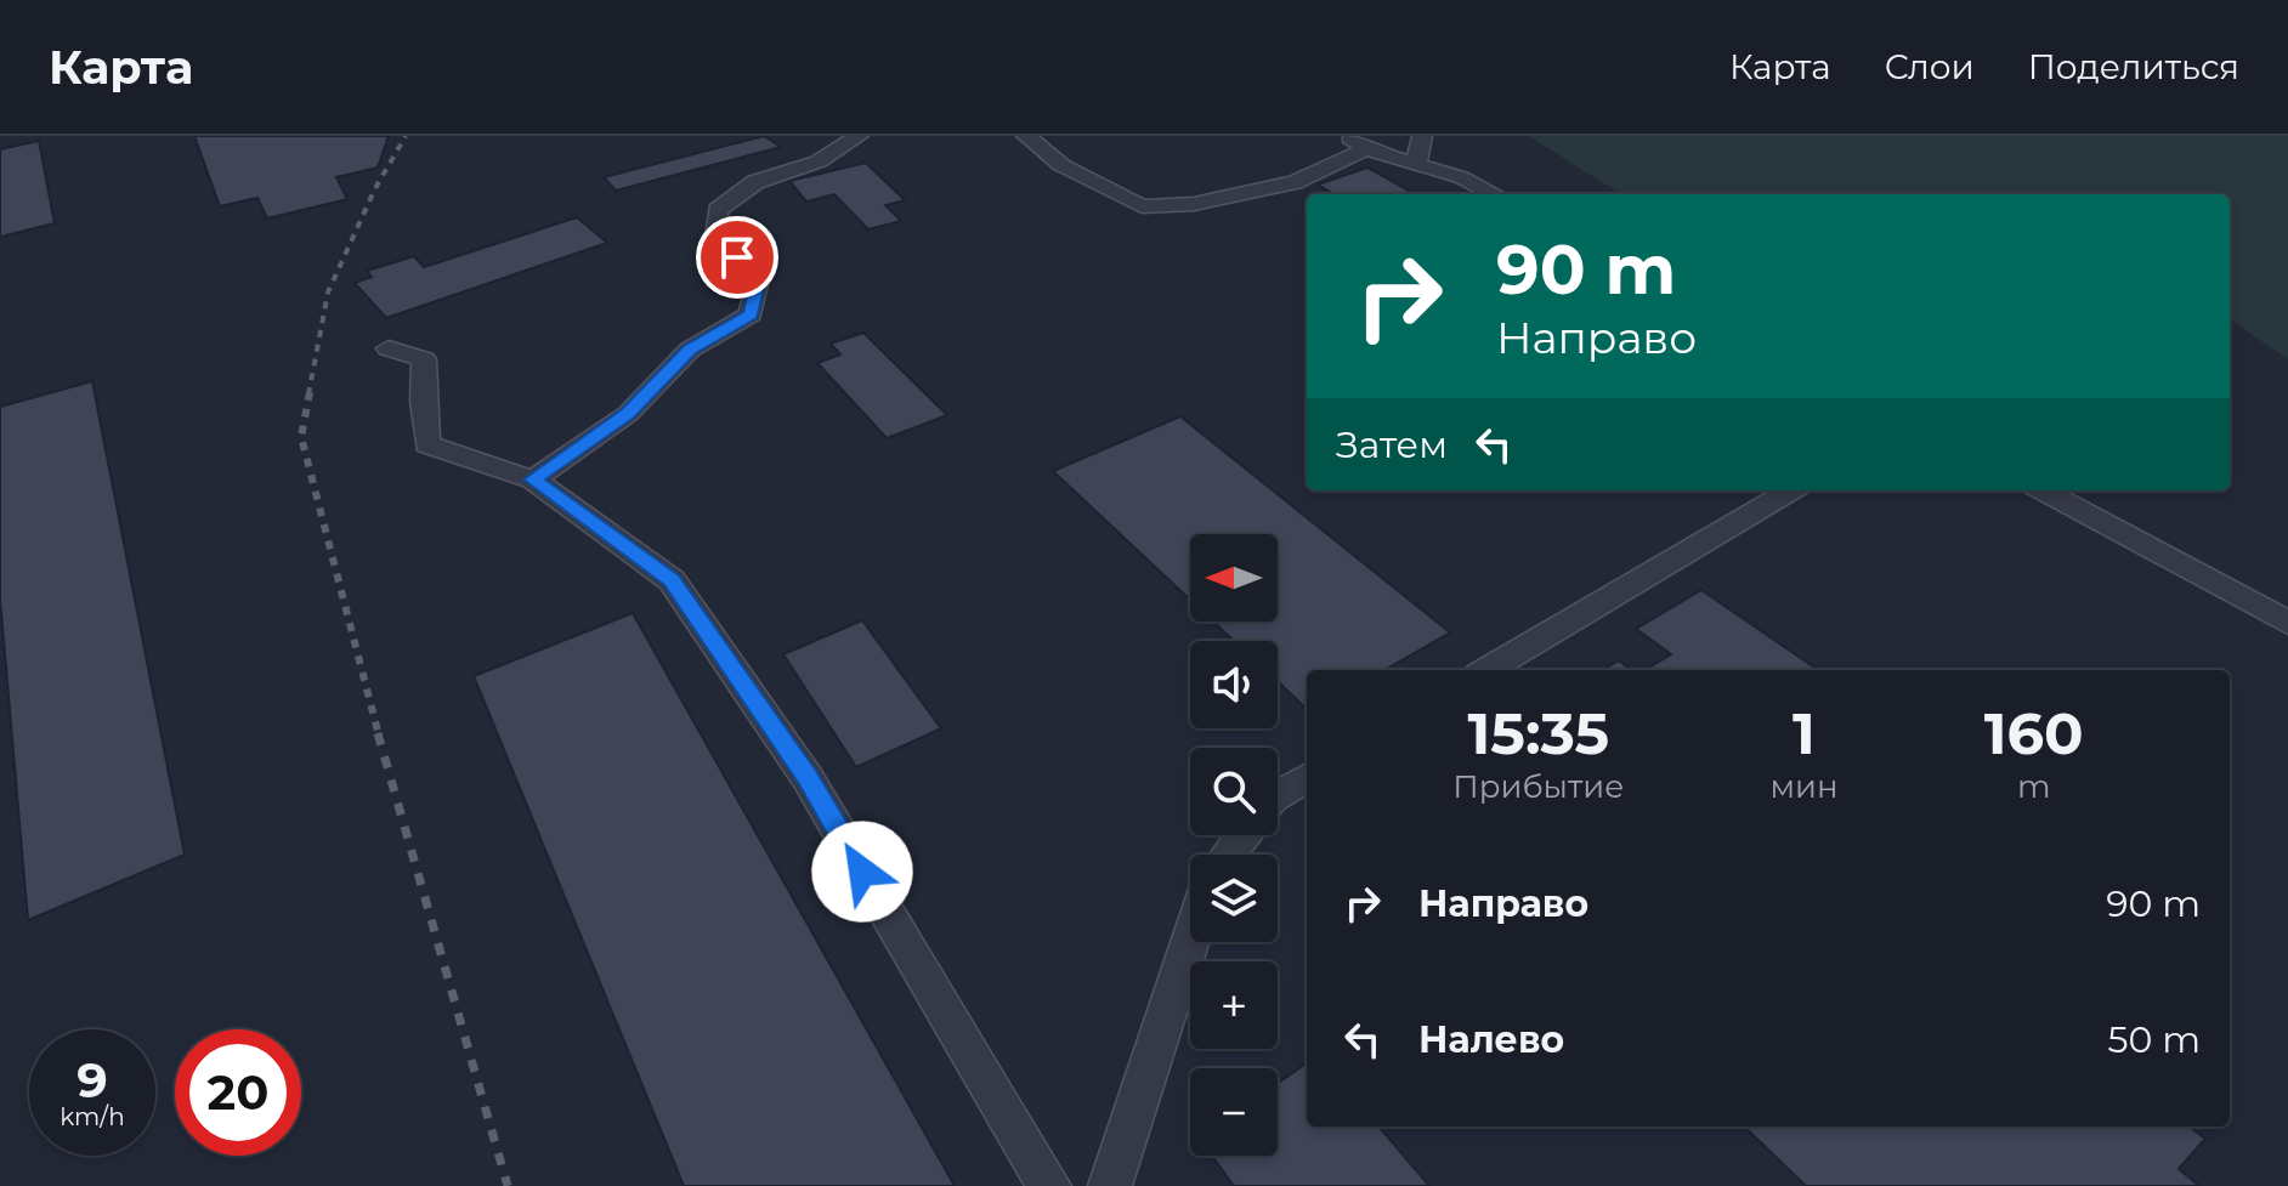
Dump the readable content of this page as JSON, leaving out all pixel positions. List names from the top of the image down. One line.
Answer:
{"north":"left","page":{"header":"Карта","nav":["Карта","Слои","Поделиться"],"turn":["90 m","Направо"],"then":"Затем","map_buttons":["+","−"],"eta":["15:35","Прибытие","1","мин","160","m"],"list":[{"name":"Направо","value":"90 m"},{"name":"Налево","value":"50 m"}],"speed":"9 km/h","limit":"20"}}
